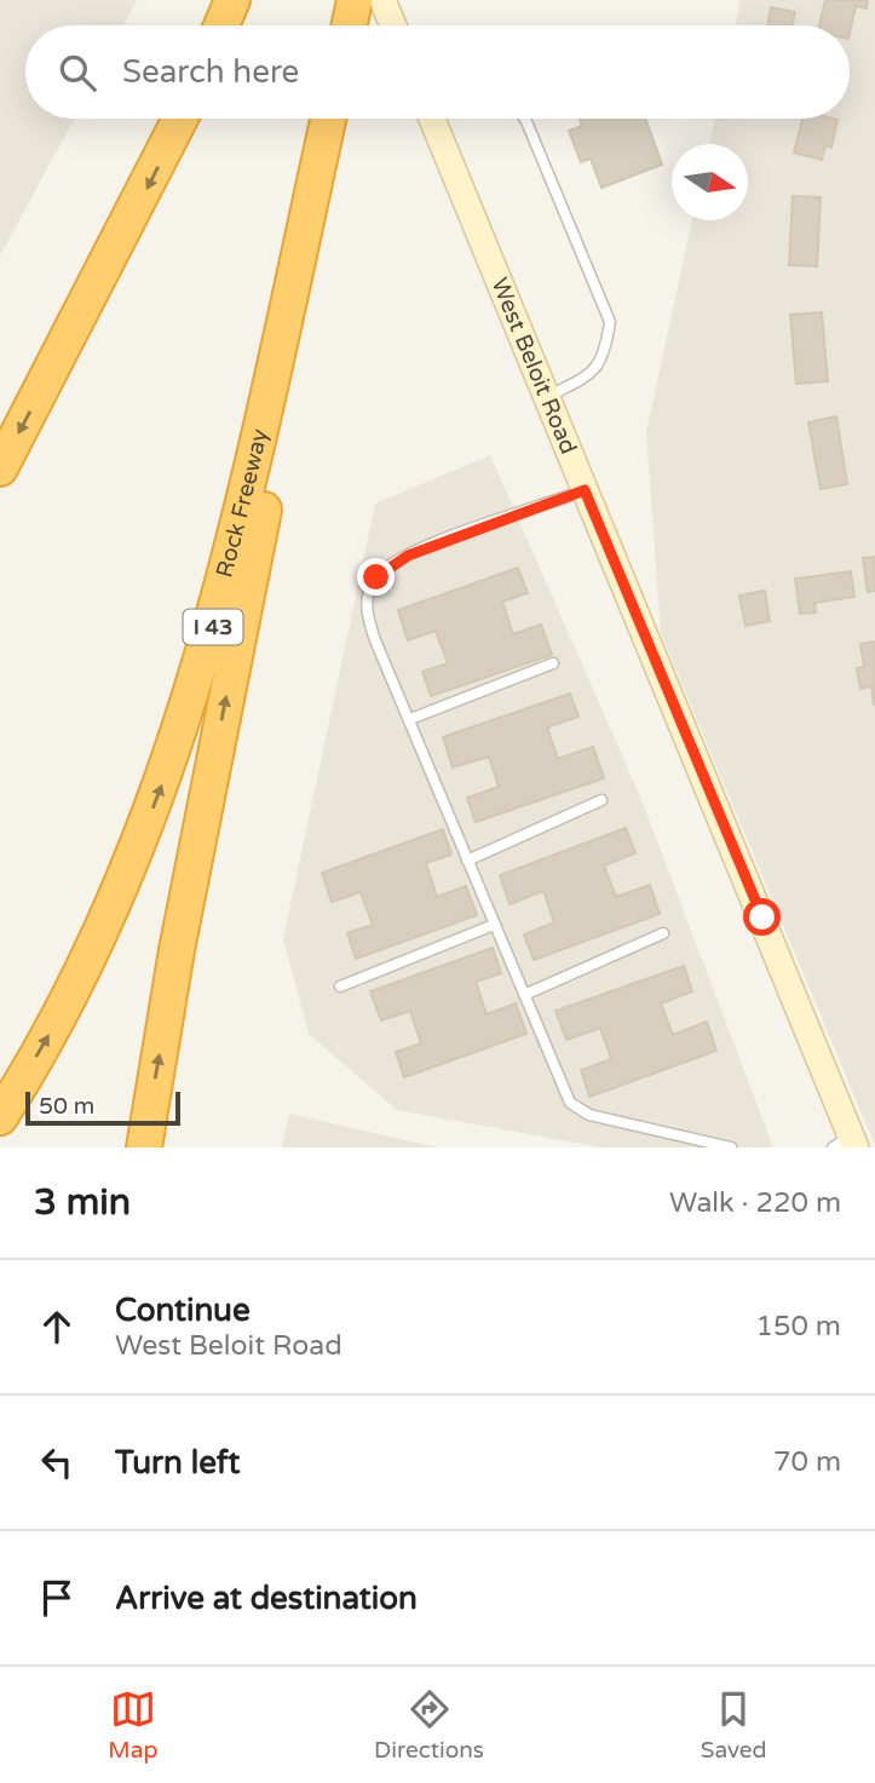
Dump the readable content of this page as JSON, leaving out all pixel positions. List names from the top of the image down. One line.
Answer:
{"streets":{"highway":["Rock Freeway","I 43"],"main road":["West Beloit Road"]},"scale_bar":"50 m","north":"right","page":{"search":"Search here","scale":"50 m","heading":["3 min","Walk · 220 m"],"list":[["Continue","West Beloit Road","150 m"],["Turn left","70 m"],"Arrive at destination"],"nav":["Map","Directions","Saved"]}}
